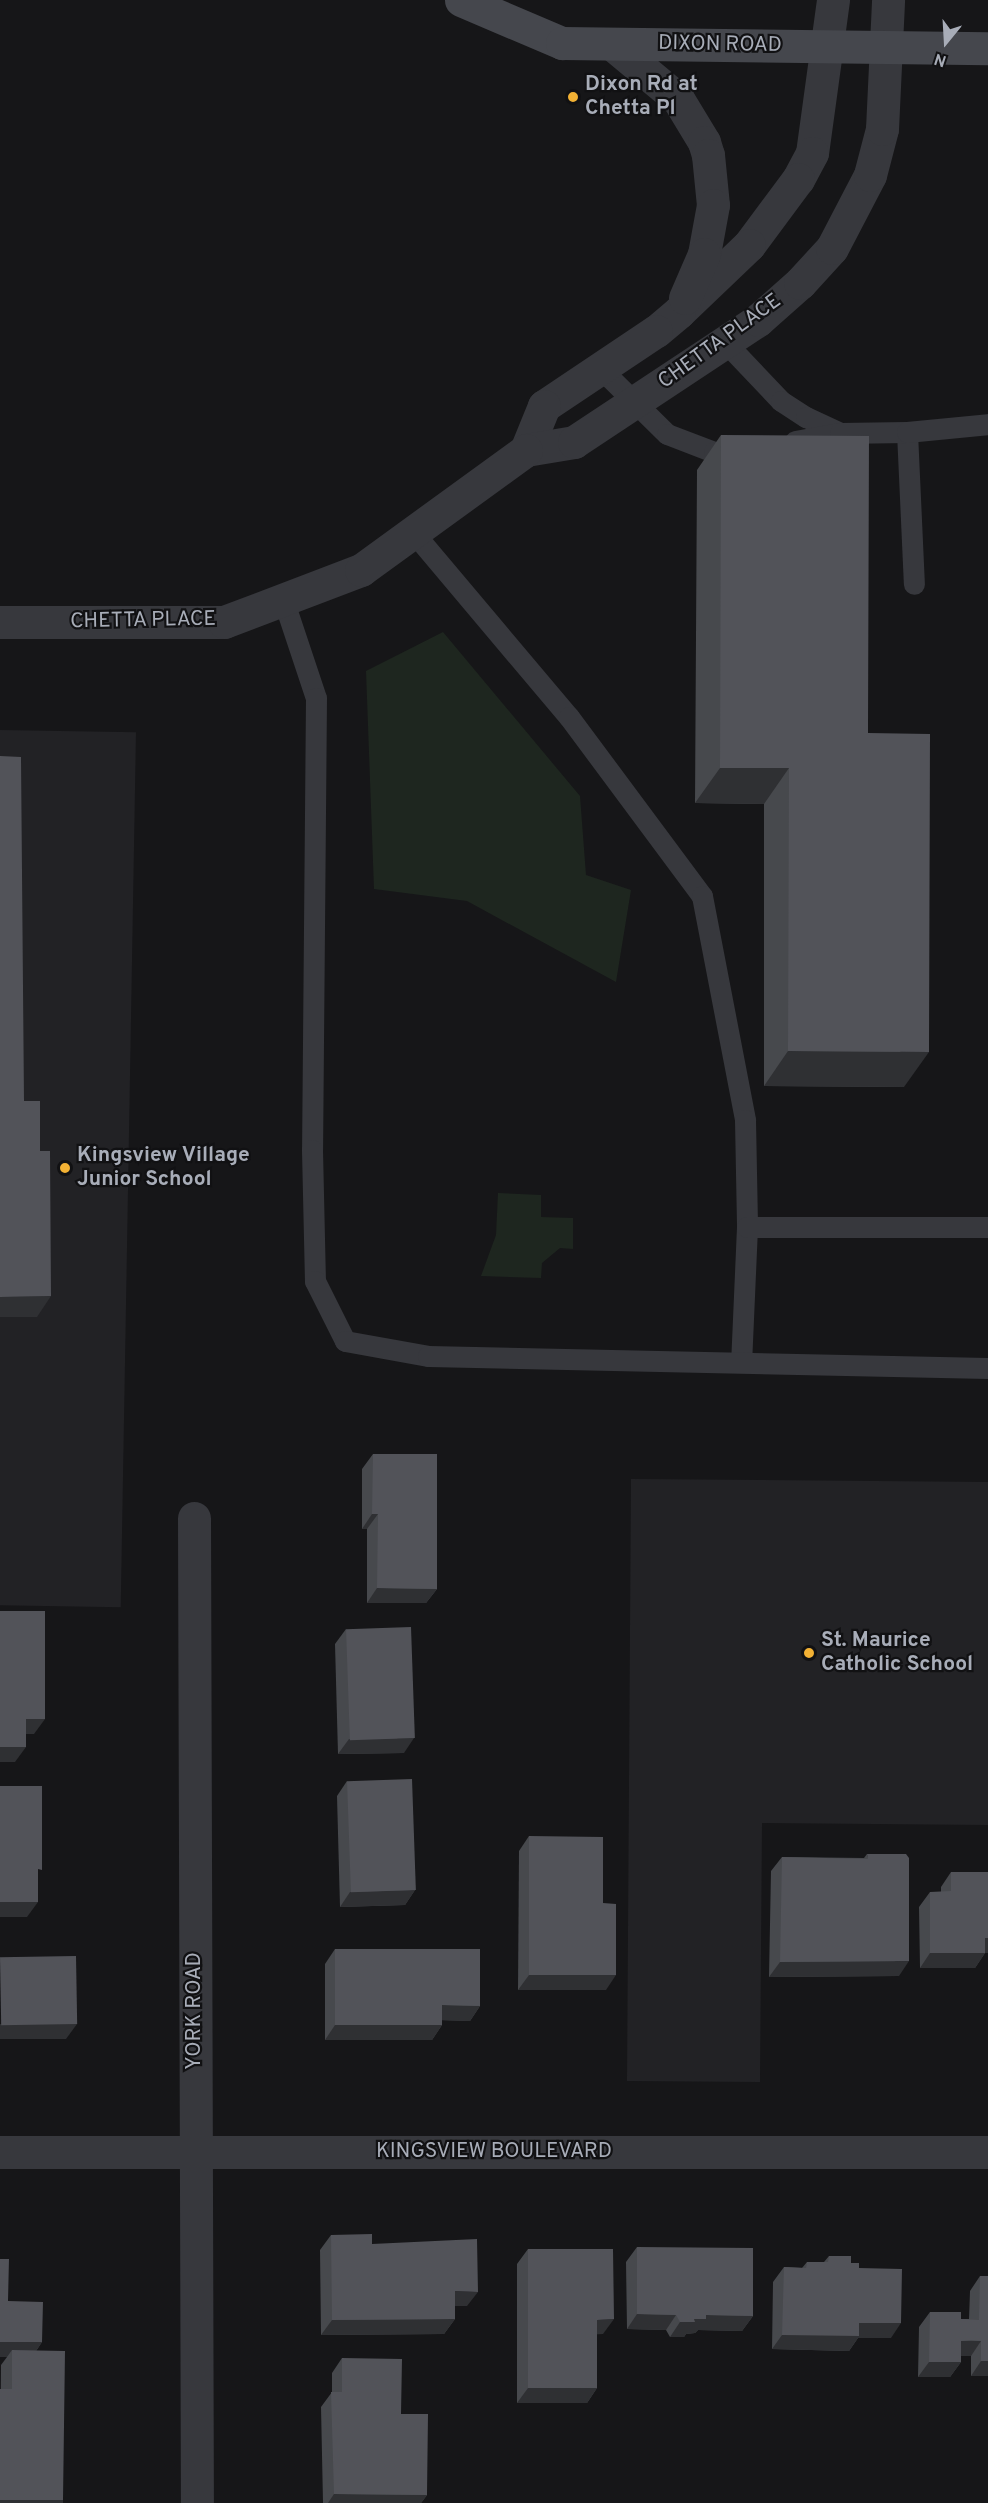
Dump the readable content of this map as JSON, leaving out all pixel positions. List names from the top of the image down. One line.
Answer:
{"streets":{"main road":["DIXON ROAD"],"street":["CHETTA PLACE","YORK ROAD","KINGSVIEW BOULEVARD"]},"crossings":[["DIXON ROAD","CHETTA PLACE"],["YORK ROAD","KINGSVIEW BOULEVARD"]],"places":["Dixon Rd at Chetta Pl","Kingsview Village Junior School","St. Maurice Catholic School"],"north":"bottom"}
